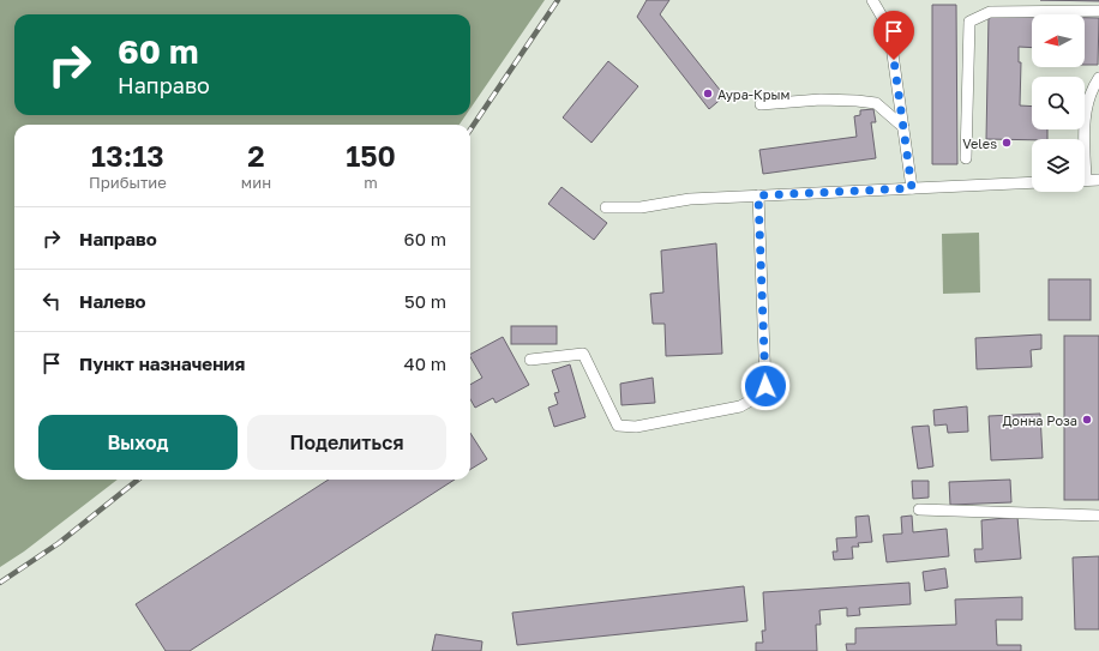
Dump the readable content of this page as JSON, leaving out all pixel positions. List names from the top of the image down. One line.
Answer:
{"places":["Аура-Крым","Veles","Донна Роза"],"north":"left","page":{"turn":["60 m","Направо"],"eta":["13:13","Прибытие","2","мин","150","m"],"list":[{"name":"Направо","value":"60 m"},{"name":"Налево","value":"50 m"},{"name":"Пункт назначения","value":"40 m"}],"buttons":["Выход","Поделиться"]}}
